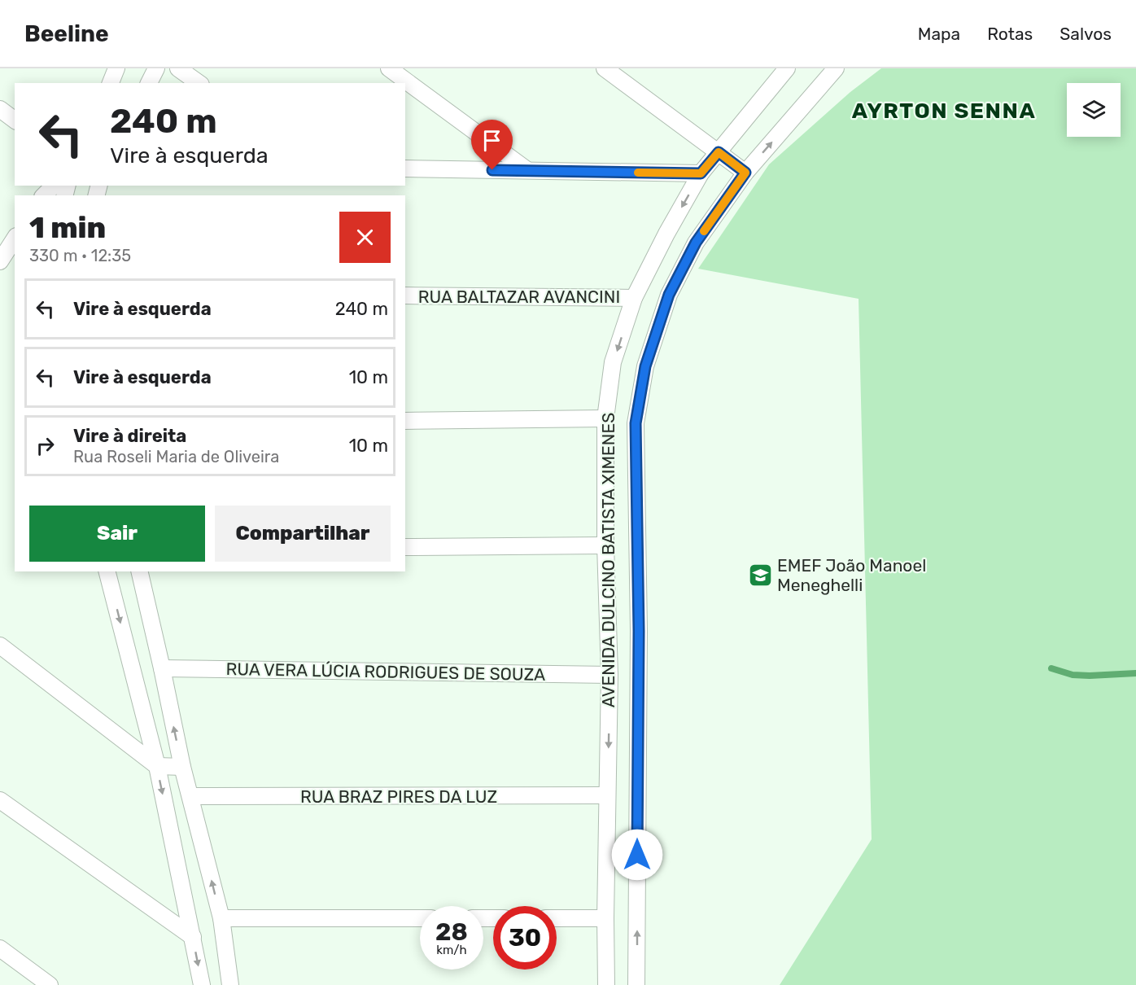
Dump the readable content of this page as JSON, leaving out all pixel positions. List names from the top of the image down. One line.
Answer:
{"streets":{"street":["RUA BALTAZAR AVANCINI","AVENIDA DULCINO BATISTA XIMENES","RUA VERA LÚCIA RODRIGUES DE SOUZA","RUA BRAZ PIRES DA LUZ"]},"crossings":[["RUA BALTAZAR AVANCINI","AVENIDA DULCINO BATISTA XIMENES"],["AVENIDA DULCINO BATISTA XIMENES","RUA VERA LÚCIA RODRIGUES DE SOUZA"],["AVENIDA DULCINO BATISTA XIMENES","RUA BRAZ PIRES DA LUZ"]],"districts":["AYRTON SENNA"],"places":{"school or university":["EMEF João Manoel Meneghelli"]},"page":{"header":"Beeline","nav":["Mapa","Rotas","Salvos"],"turn":["240 m","Vire à esquerda"],"heading":["1 min","330 m · 12:35"],"list":[{"name":"Vire à esquerda","value":"240 m"},{"name":"Vire à esquerda","value":"10 m"},{"name":"Vire à direita","note":"Rua Roseli Maria de Oliveira","value":"10 m"}],"buttons":["Sair","Compartilhar"],"speed":"28 km/h","limit":"30"}}
